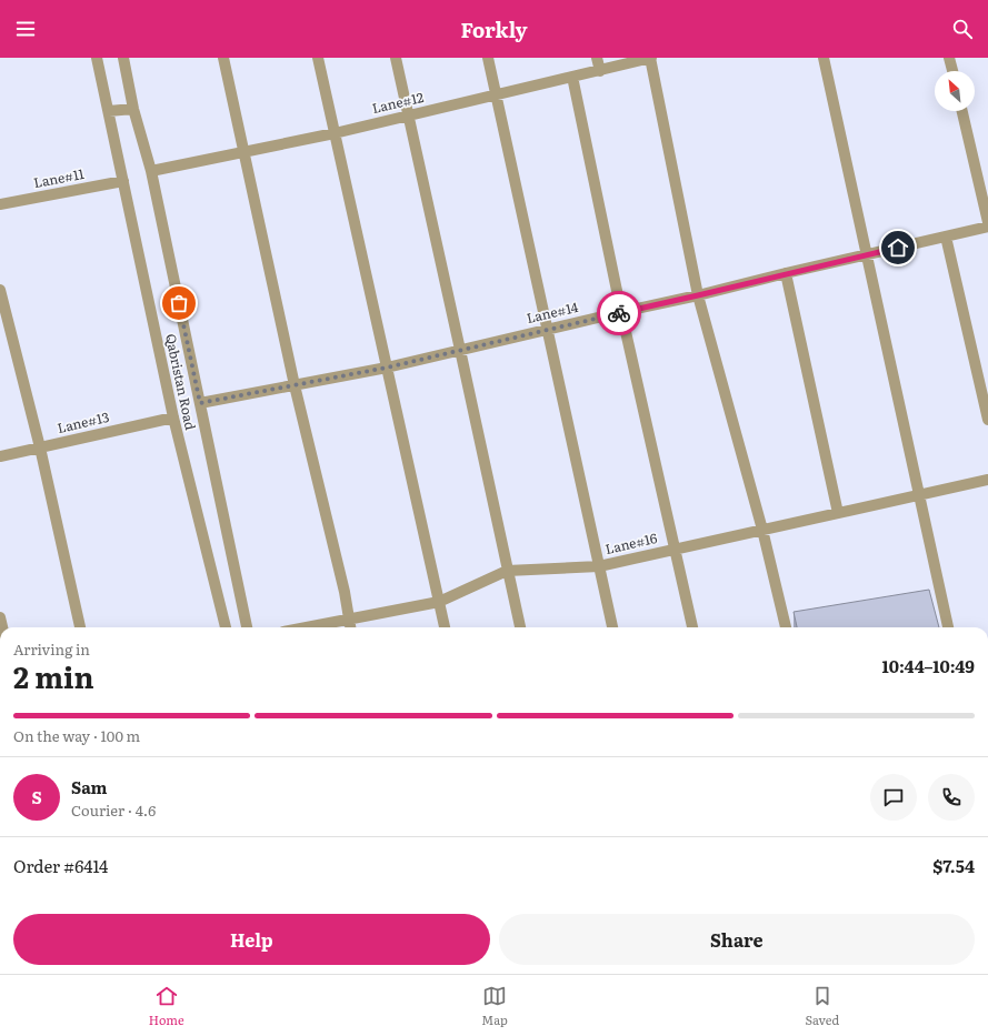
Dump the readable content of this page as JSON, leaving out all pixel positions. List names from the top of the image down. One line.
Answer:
{"streets":{"street":["Lane#12","Lane#11","Lane#14","Qabristan Road","Lane#13","Lane#16"]},"crossings":[["Lane#12","Qabristan Road"],["Lane#11","Qabristan Road"],["Lane#14","Qabristan Road"],["Qabristan Road","Lane#13"]],"north":"top left","page":{"header":"Forkly","heading":["2 min","Arriving in","10:44–10:49"],"panel":["Sam","Courier · 4.6","Order #6414","$7.54"],"bar":"On the way · 100 m","round":"S","buttons":["Help","Share"],"tabs":["Home","Map","Saved"]}}
